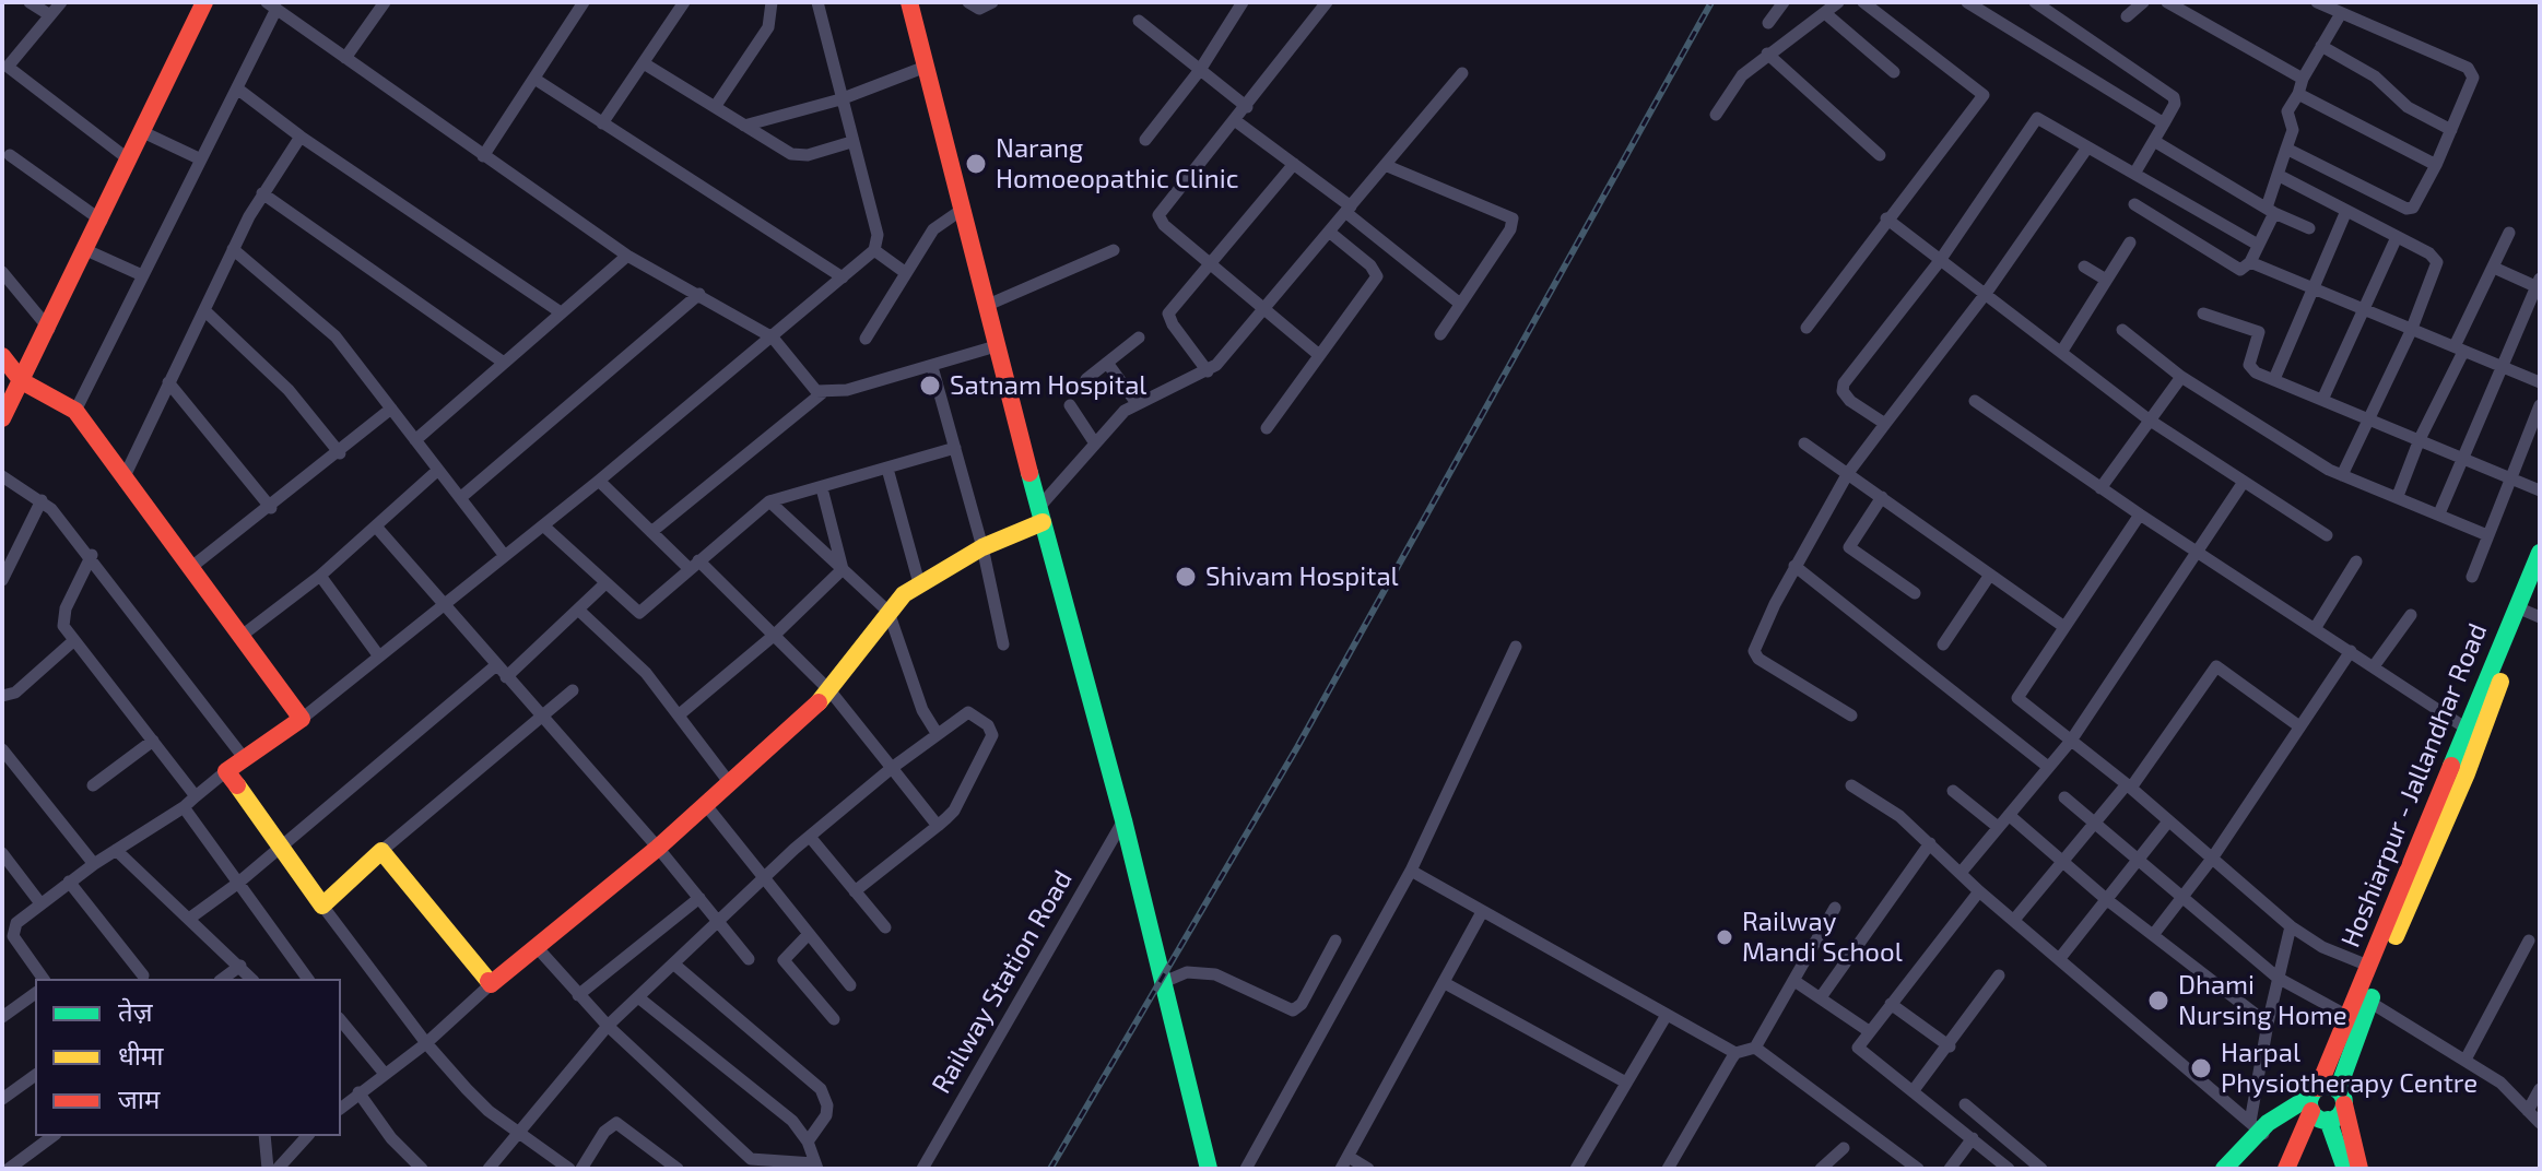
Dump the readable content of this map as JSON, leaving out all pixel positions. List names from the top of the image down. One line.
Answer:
{"streets":{"main road":["Hoshiarpur - Jallandhar Road"],"street":["Railway Station Road"]},"places":["Narang Homoeopathic Clinic","Satnam Hospital","Shivam Hospital","Railway Mandi School","Dhami Nursing Home","Harpal Physiotherapy Centre"],"legend":["तेज़","धीमा","जाम"]}
